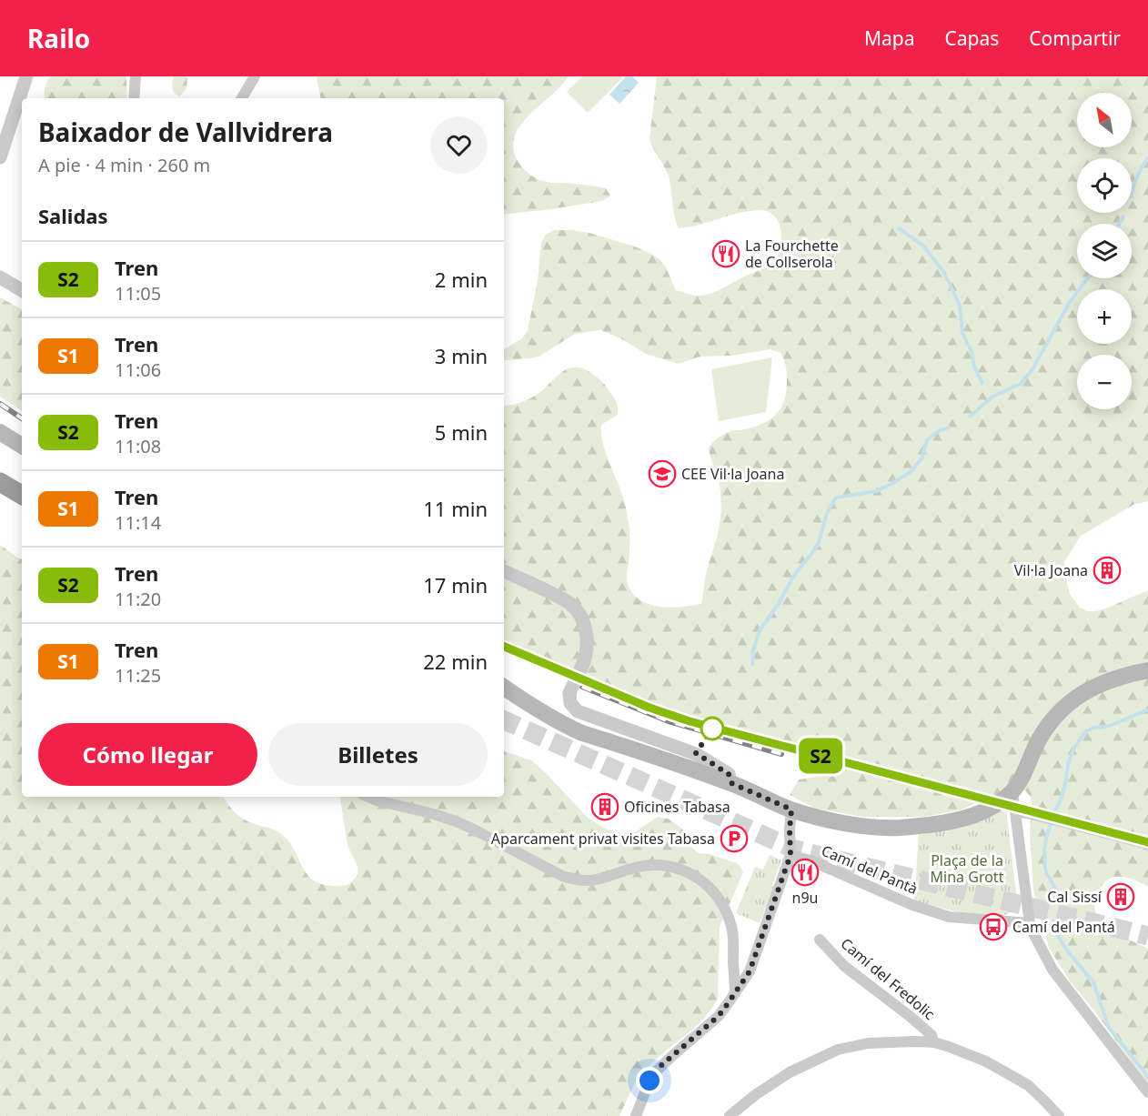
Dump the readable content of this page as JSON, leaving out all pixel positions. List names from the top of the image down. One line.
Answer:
{"streets":{"street":["Camí del Pantà","Camí del Fredolic"]},"parks":["Plaça de la Mina Grott"],"places":{"restaurant":["La Fourchette de Collserola","n9u"],"school or university":["CEE Vil·la Joana"],"building":["Vil·la Joana","Oficines Tabasa","Cal Sissí"],"parking":["Aparcament privat visites Tabasa"],"bus stop":["Camí del Pantá"]},"north":"top left","page":{"header":"Railo","nav":["Mapa","Capas","Compartir"],"on_map":"S2","map_buttons":["+","−"],"heading":[["Baixador de Vallvidrera","A pie · 4 min · 260 m"],"Salidas"],"list":[{"mark":"S2","name":"Tren","note":"11:05","value":"2 min"},{"mark":"S1","name":"Tren","note":"11:06","value":"3 min"},{"mark":"S2","name":"Tren","note":"11:08","value":"5 min"},{"mark":"S1","name":"Tren","note":"11:14","value":"11 min"},{"mark":"S2","name":"Tren","note":"11:20","value":"17 min"},{"mark":"S1","name":"Tren","note":"11:25","value":"22 min"}],"buttons":["Cómo llegar","Billetes"]}}
